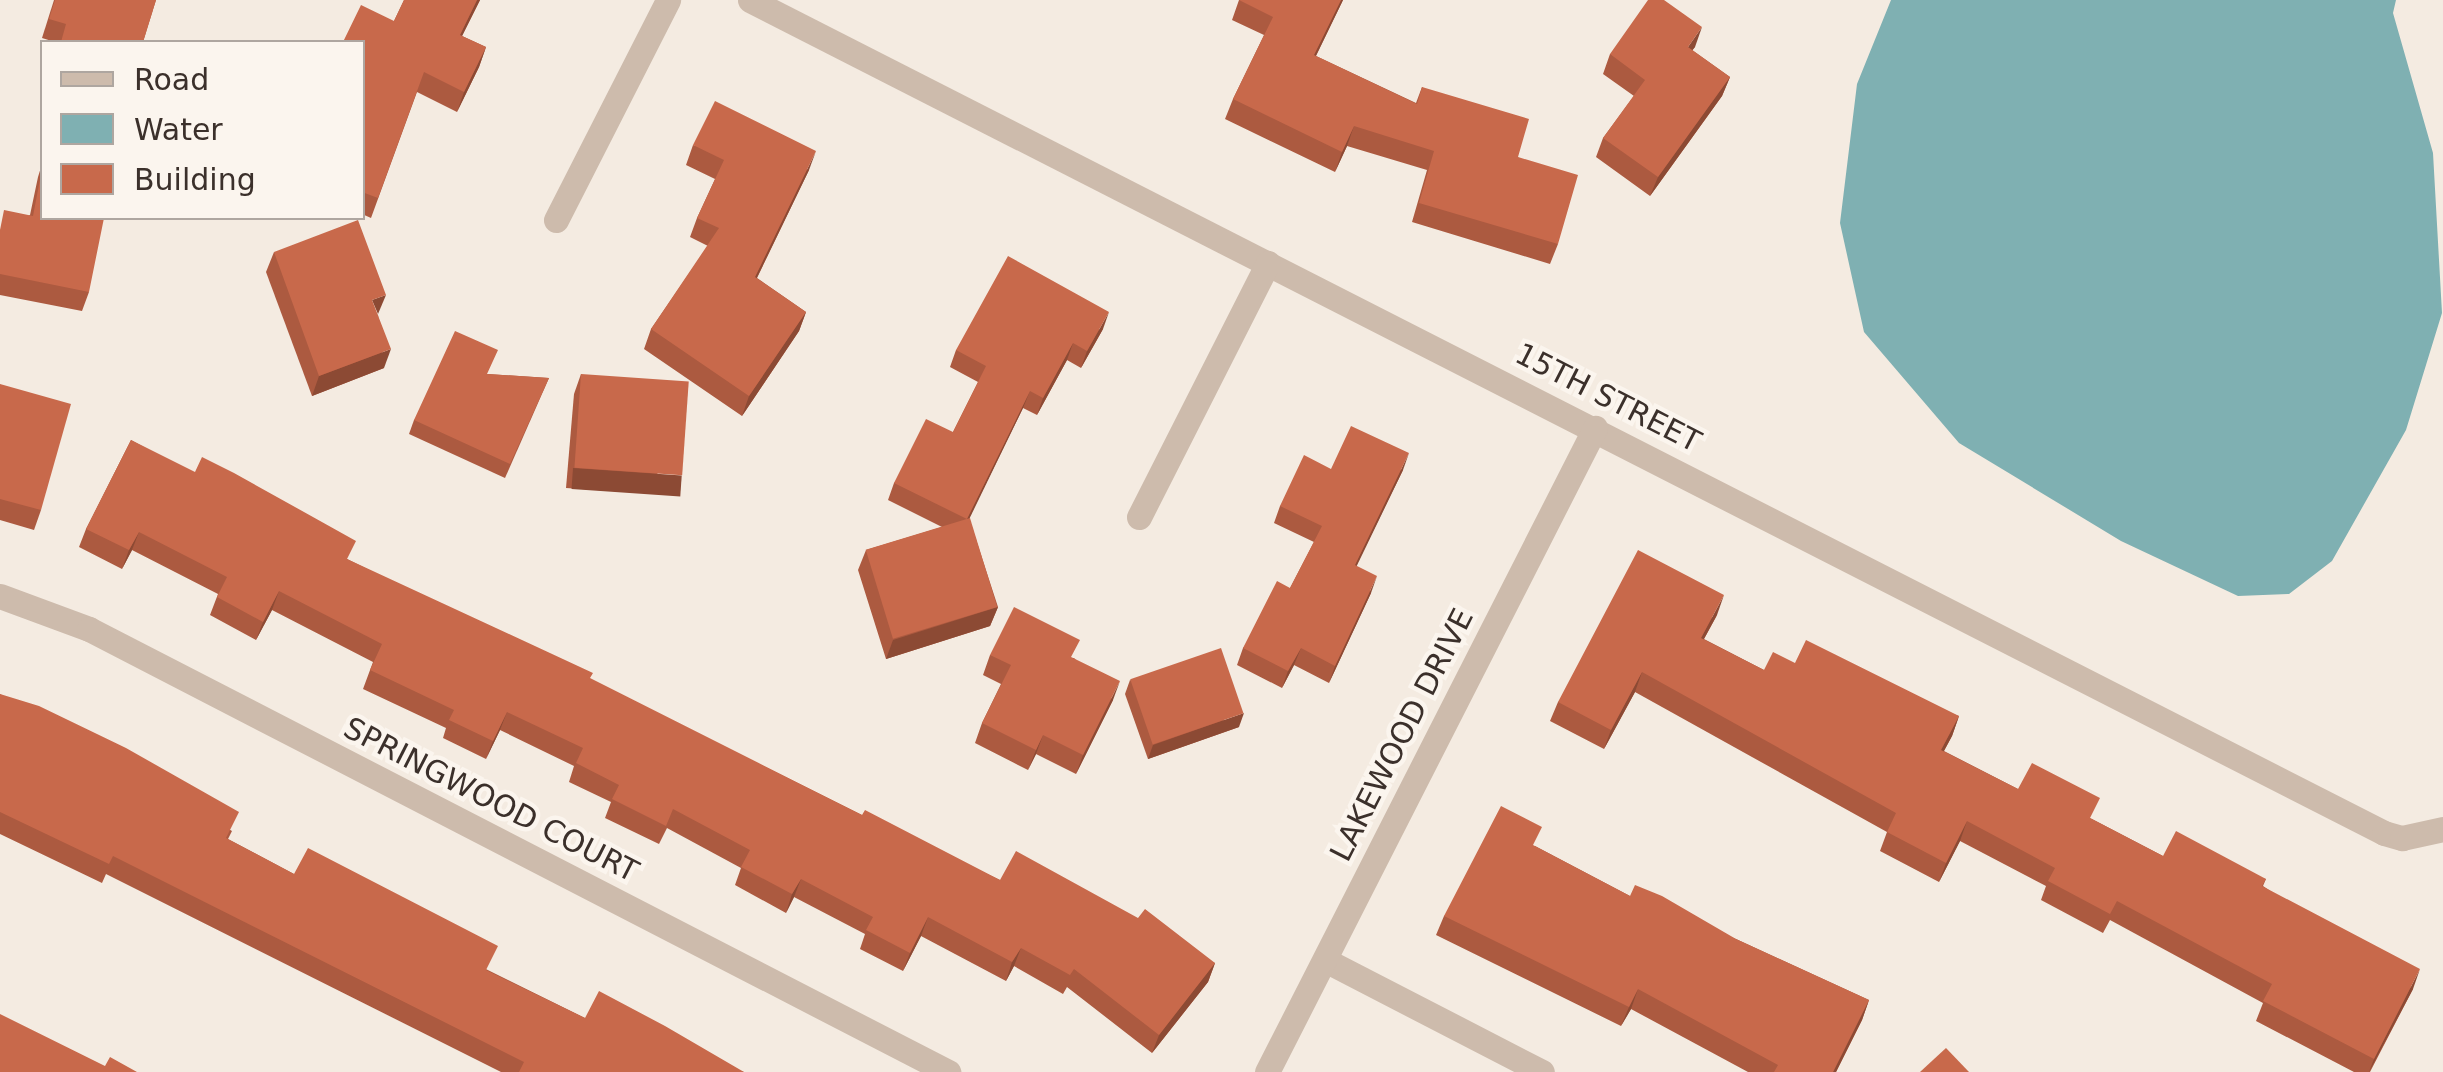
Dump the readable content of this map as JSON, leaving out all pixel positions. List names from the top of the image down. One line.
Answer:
{"streets":{"street":["15TH STREET","LAKEWOOD DRIVE","SPRINGWOOD COURT"]},"crossings":[["15TH STREET","LAKEWOOD DRIVE"]],"legend":["Road","Water","Building"]}
